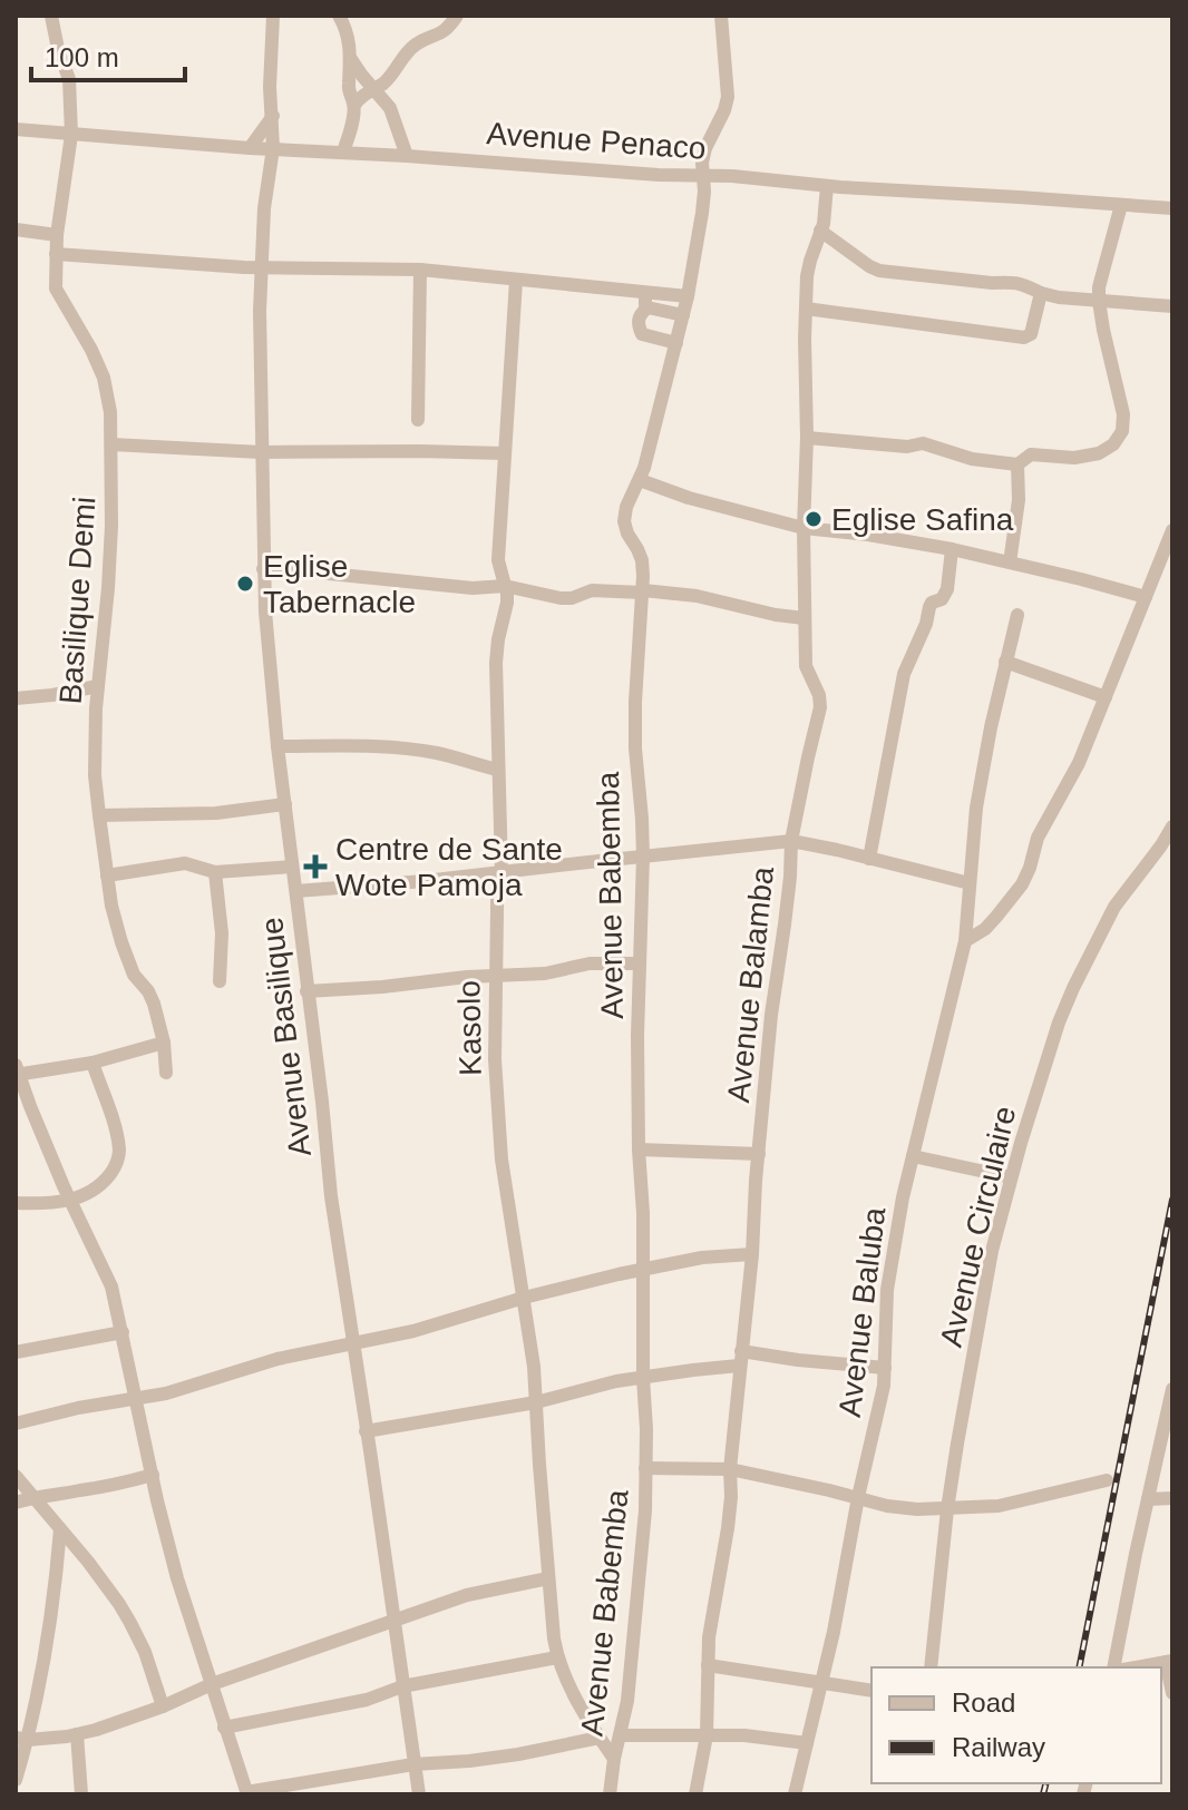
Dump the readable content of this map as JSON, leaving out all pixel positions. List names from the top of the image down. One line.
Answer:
{"streets":{"street":["Avenue Penaco","Basilique Demi","Avenue Babemba","Avenue Balamba","Kasolo","Avenue Basilique","Avenue Circulaire","Avenue Baluba"]},"crossings":[["Avenue Penaco","Basilique Demi"],["Avenue Penaco","Avenue Babemba"],["Avenue Penaco","Avenue Balamba"],["Avenue Penaco","Avenue Basilique"],["Avenue Babemba","Kasolo"]],"places":{"other":["Eglise Safina","Eglise Tabernacle"],"health":["Centre de Sante Wote Pamoja"]},"legend":["Road","Railway"],"scale_bar":"100 m"}
